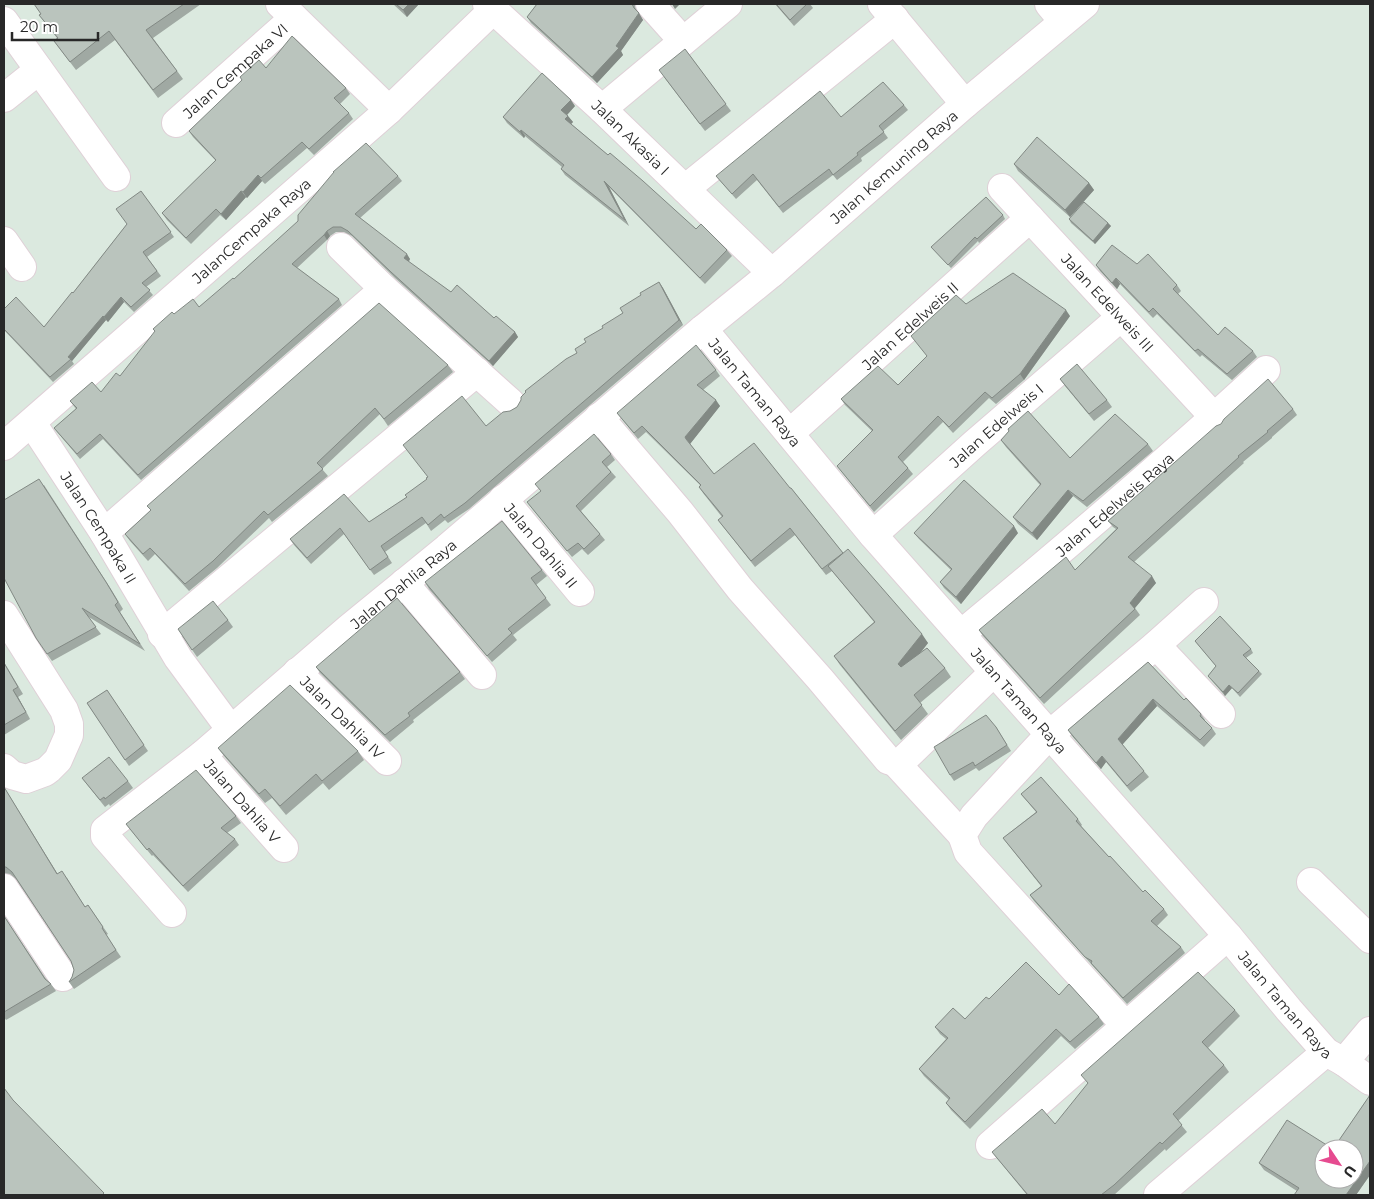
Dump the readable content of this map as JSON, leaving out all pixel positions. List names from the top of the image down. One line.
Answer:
{"streets":{"street":["Jalan Cempaka VI","Jalan Akasia I","Jalan Kemuning Raya","JalanCempaka Raya","Jalan Edelweis III","Jalan Edelweis II","Jalan Taman Raya","Jalan Edelweis I","Jalan Edelweis Raya","Jalan Cempaka II","Jalan Dahlia II","Jalan Dahlia Raya","Jalan Dahlia IV","Jalan Dahlia V"]},"crossings":[["Jalan Akasia I","Jalan Kemuning Raya"],["Jalan Akasia I","JalanCempaka Raya"],["Jalan Kemuning Raya","Jalan Taman Raya"],["Jalan Kemuning Raya","Jalan Dahlia Raya"],["JalanCempaka Raya","Jalan Cempaka II"],["Jalan Edelweis III","Jalan Edelweis II"],["Jalan Edelweis III","Jalan Edelweis I"],["Jalan Edelweis III","Jalan Edelweis Raya"],["Jalan Edelweis II","Jalan Taman Raya"],["Jalan Taman Raya","Jalan Edelweis I"],["Jalan Taman Raya","Jalan Edelweis Raya"],["Jalan Taman Raya","Jalan Dahlia Raya"],["Jalan Cempaka II","Jalan Dahlia Raya"],["Jalan Dahlia II","Jalan Dahlia Raya"],["Jalan Dahlia Raya","Jalan Dahlia IV"],["Jalan Dahlia Raya","Jalan Dahlia V"]],"scale_bar":"20 m","north":"bottom right"}
